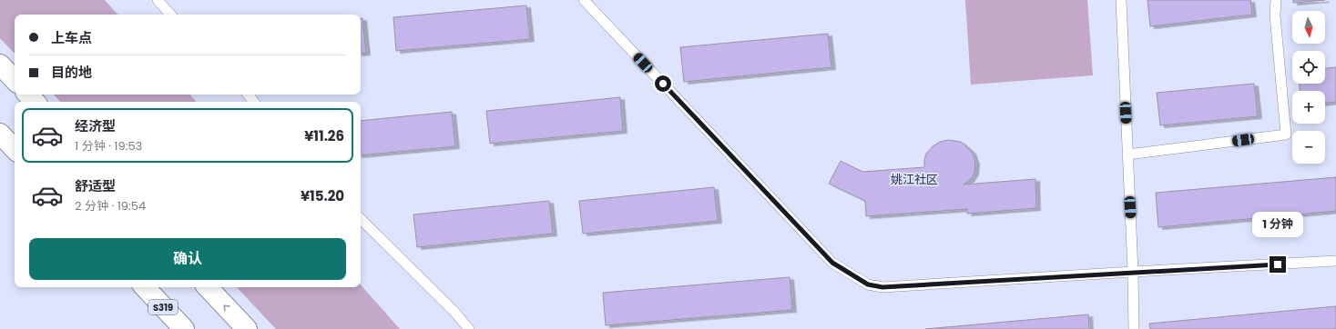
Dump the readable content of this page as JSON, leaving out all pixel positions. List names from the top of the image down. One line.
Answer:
{"streets":{"main road":["S319"]},"districts":["姚江社区"],"north":"bottom","page":{"map_buttons":["+","−"],"banner":["上车点","目的地"],"list":[{"name":"经济型","note":"1 分钟 · 19:53","value":"¥11.26"},{"name":"舒适型","note":"2 分钟 · 19:54","value":"¥15.20"}],"bubble":"1 分钟","buttons":"确认"}}
